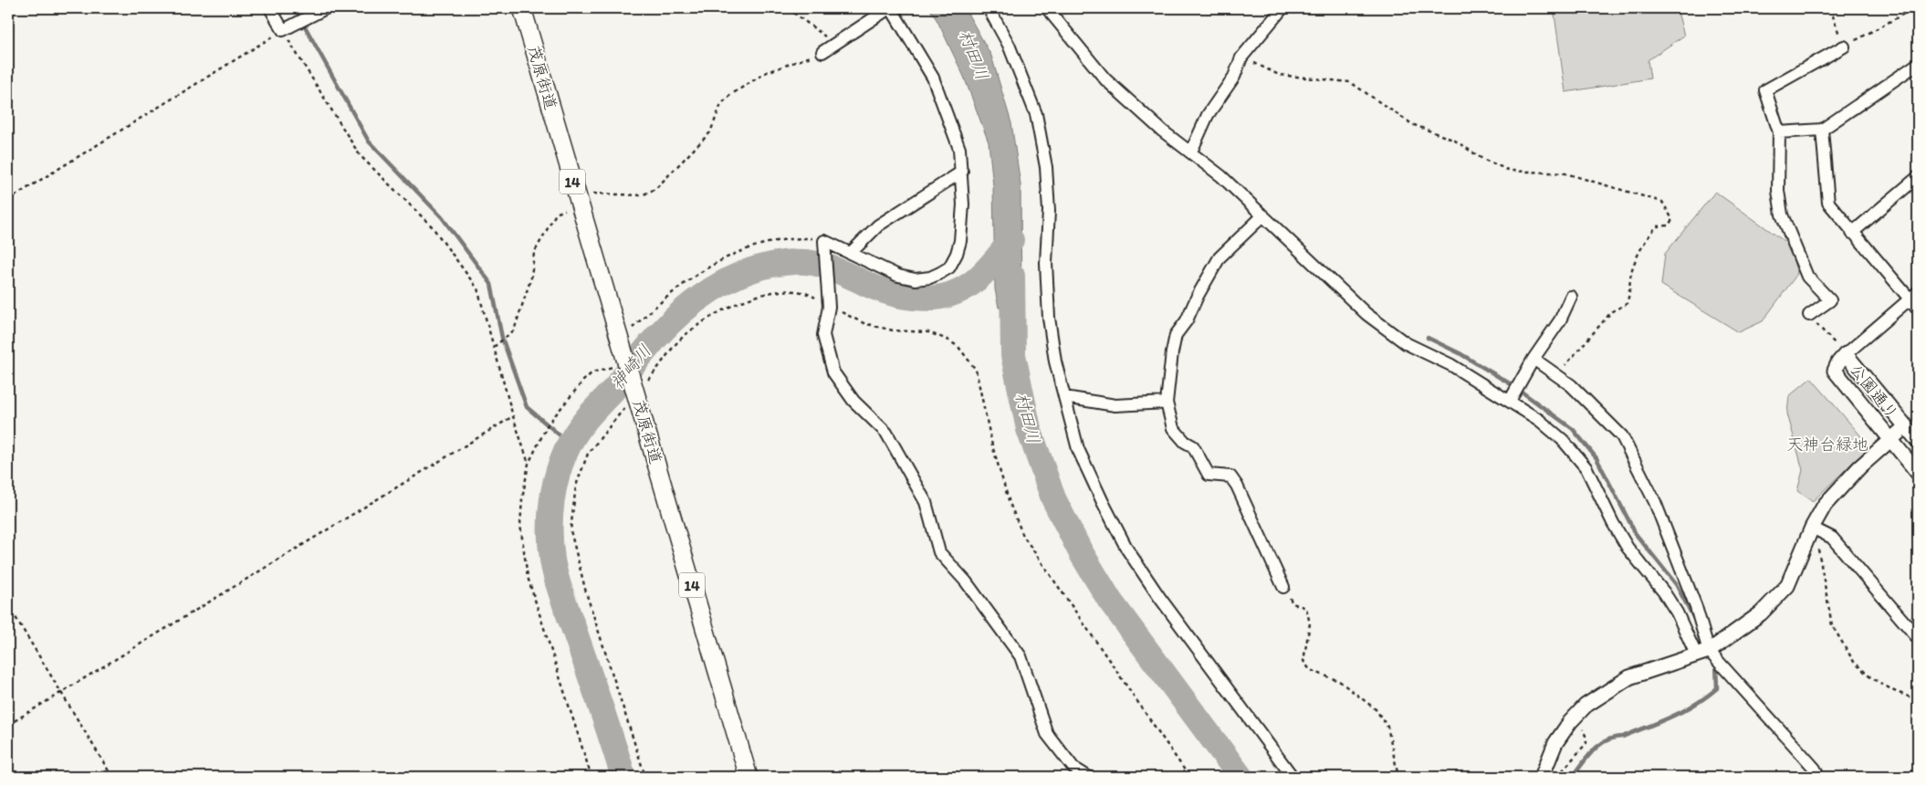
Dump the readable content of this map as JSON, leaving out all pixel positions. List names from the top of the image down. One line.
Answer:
{"streets":{"main road":["茂原街道","14"],"street":["公園通り"]},"water":["村田川","神崎川"],"parks":["天神台緑地"]}
